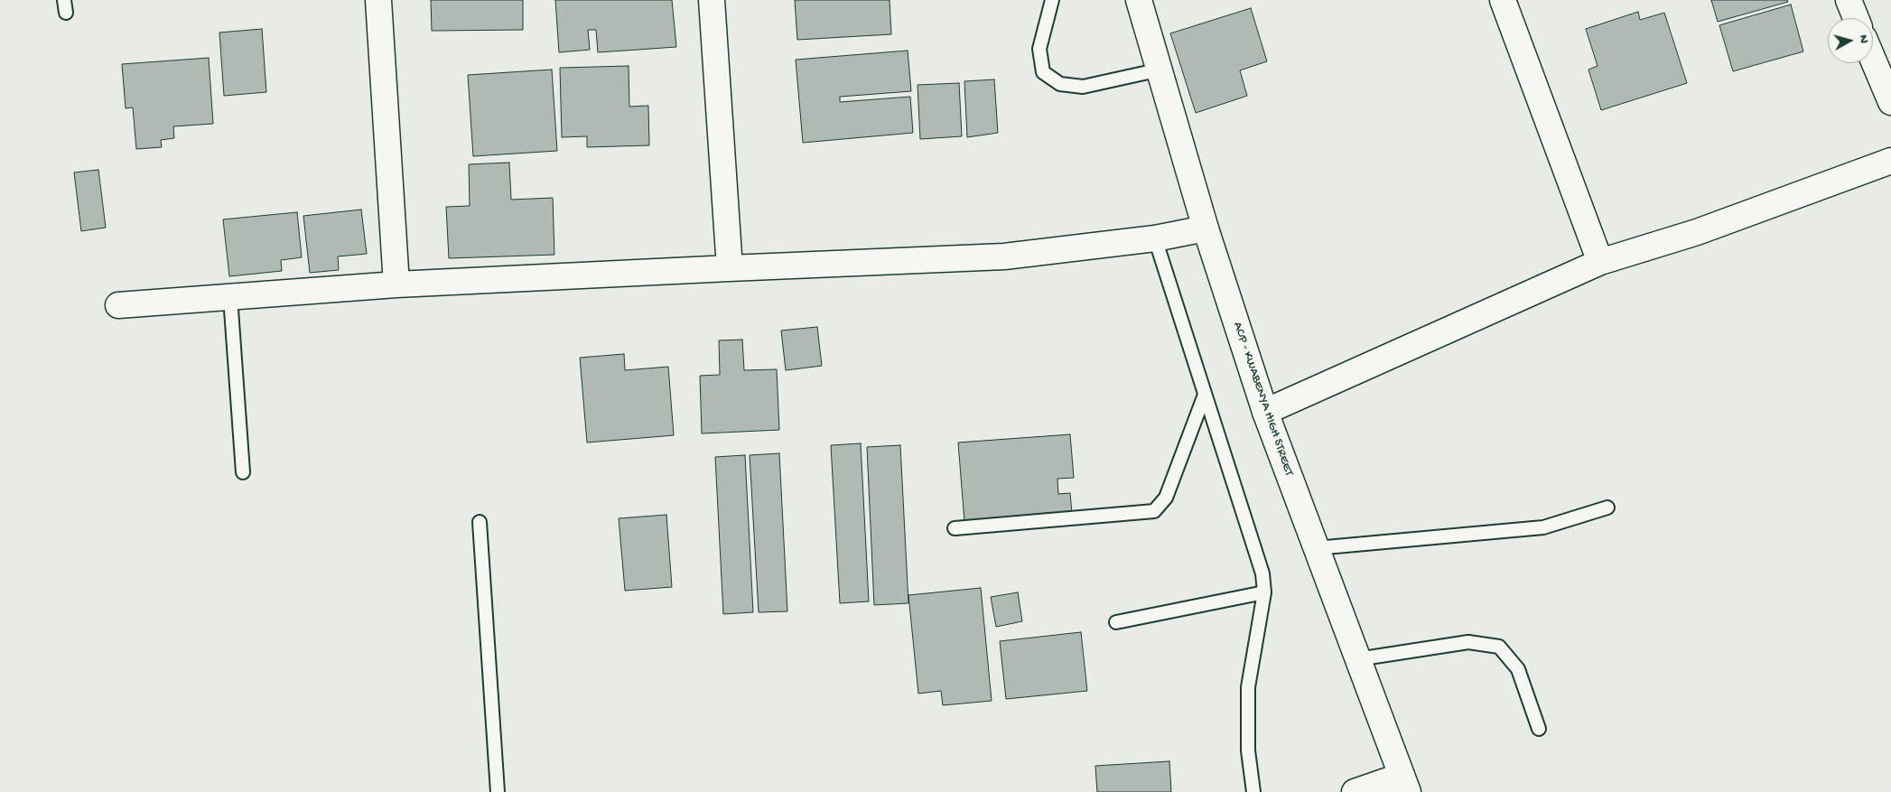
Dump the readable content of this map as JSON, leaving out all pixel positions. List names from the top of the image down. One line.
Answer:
{"streets":{"street":["ACP - KWABENYA HIGH STREET"]},"north":"right"}
